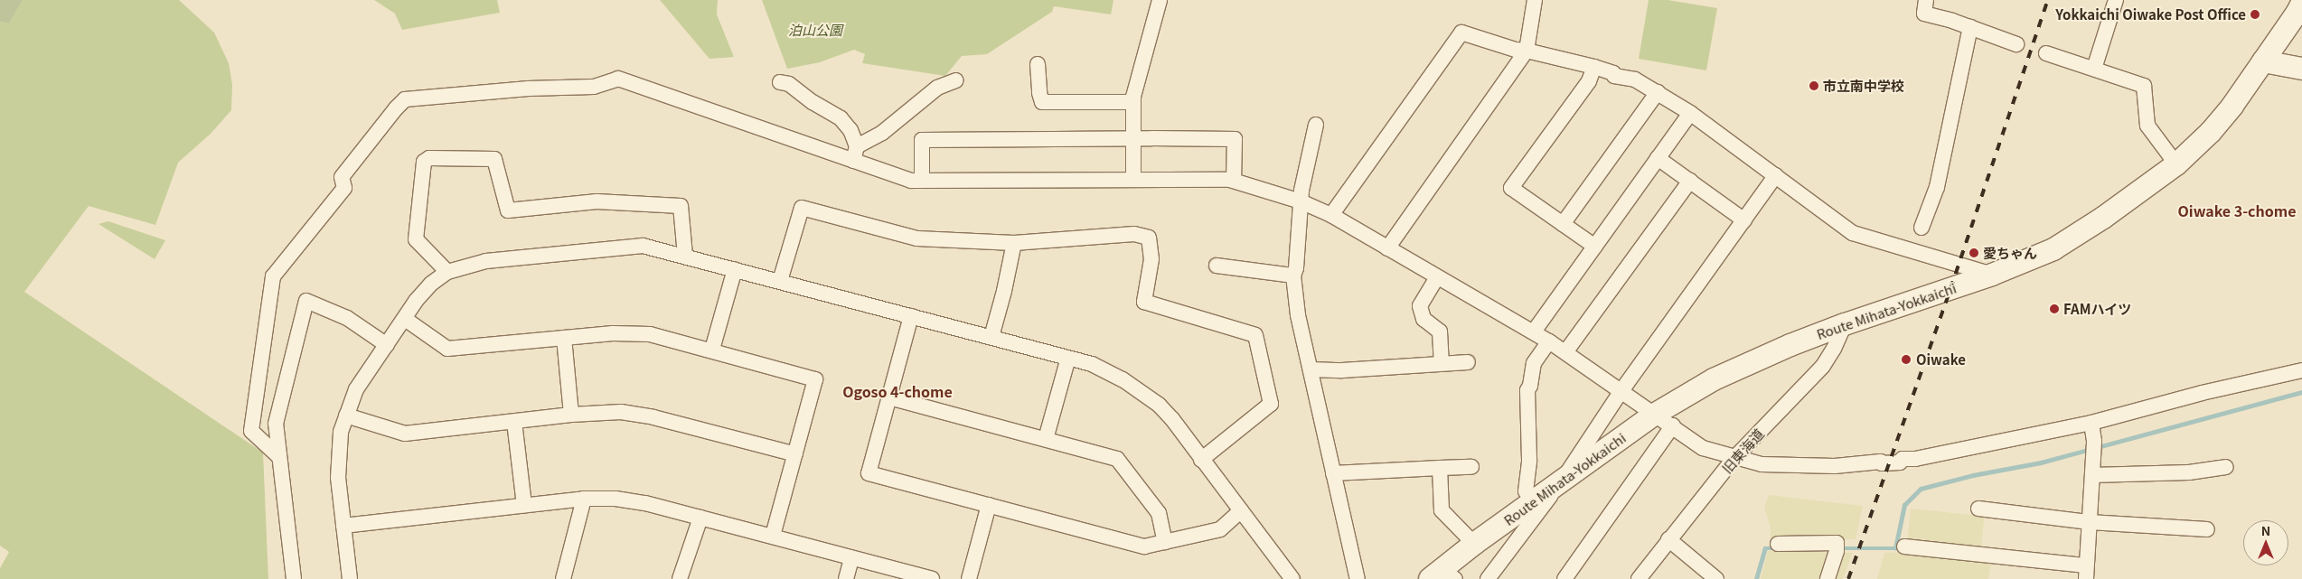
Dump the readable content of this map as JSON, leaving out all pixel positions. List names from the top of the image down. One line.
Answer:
{"streets":{"main road":["Route Mihata-Yokkaichi"],"street":["旧東海道"]},"crossings":[["Route Mihata-Yokkaichi","旧東海道"]],"districts":["Oiwake 3-chome","Ogoso 4-chome"],"parks":["泊山公園"],"places":["Yokkaichi Oiwake Post Office","市立南中学校","愛ちゃん","FAMハイツ","Oiwake"],"north":"top"}
